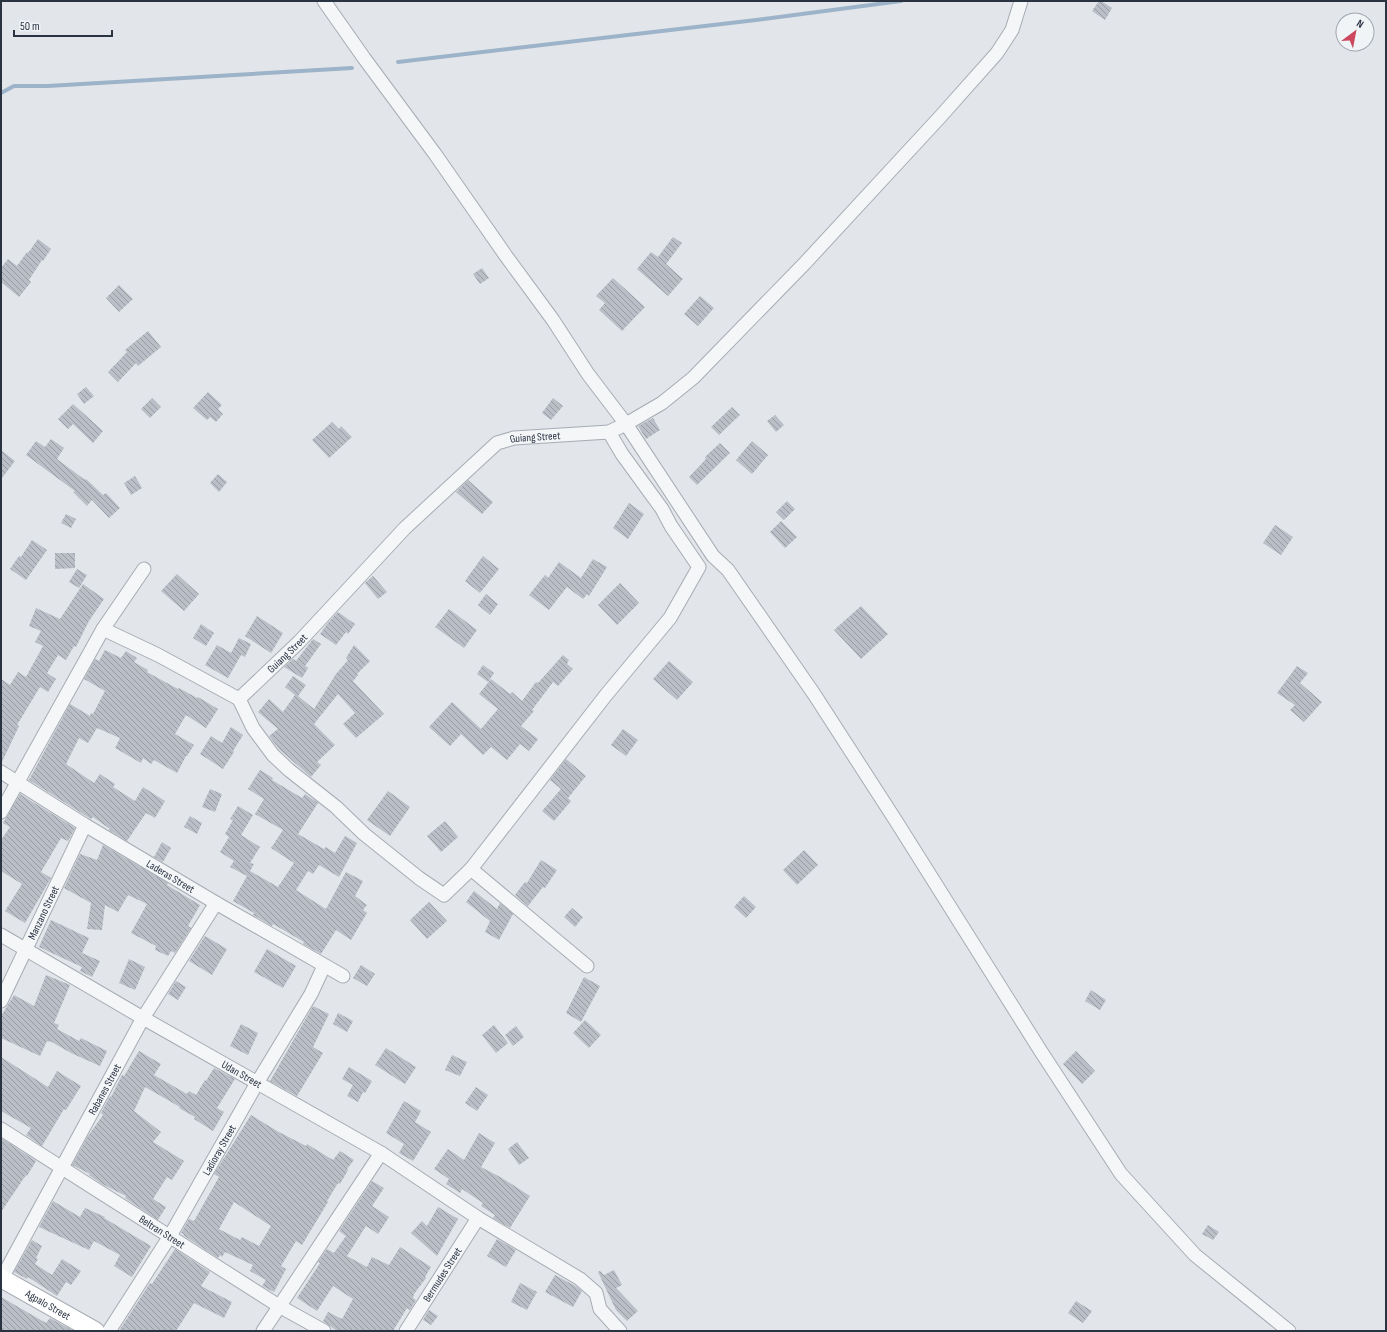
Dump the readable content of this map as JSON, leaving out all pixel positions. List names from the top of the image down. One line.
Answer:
{"streets":{"street":["Guiang Street","Laderas Street","Manzano Street","Udan Street","Rabanes Street","Ladioray Street","Beltran Street","Bermudes Street","Agpalo Street"]},"crossings":[["Laderas Street","Manzano Street"],["Laderas Street","Rabanes Street"],["Laderas Street","Ladioray Street"],["Manzano Street","Udan Street"],["Udan Street","Rabanes Street"],["Udan Street","Ladioray Street"],["Udan Street","Bermudes Street"],["Rabanes Street","Beltran Street"],["Rabanes Street","Agpalo Street"],["Ladioray Street","Beltran Street"]],"scale_bar":"50 m","north":"top right"}
